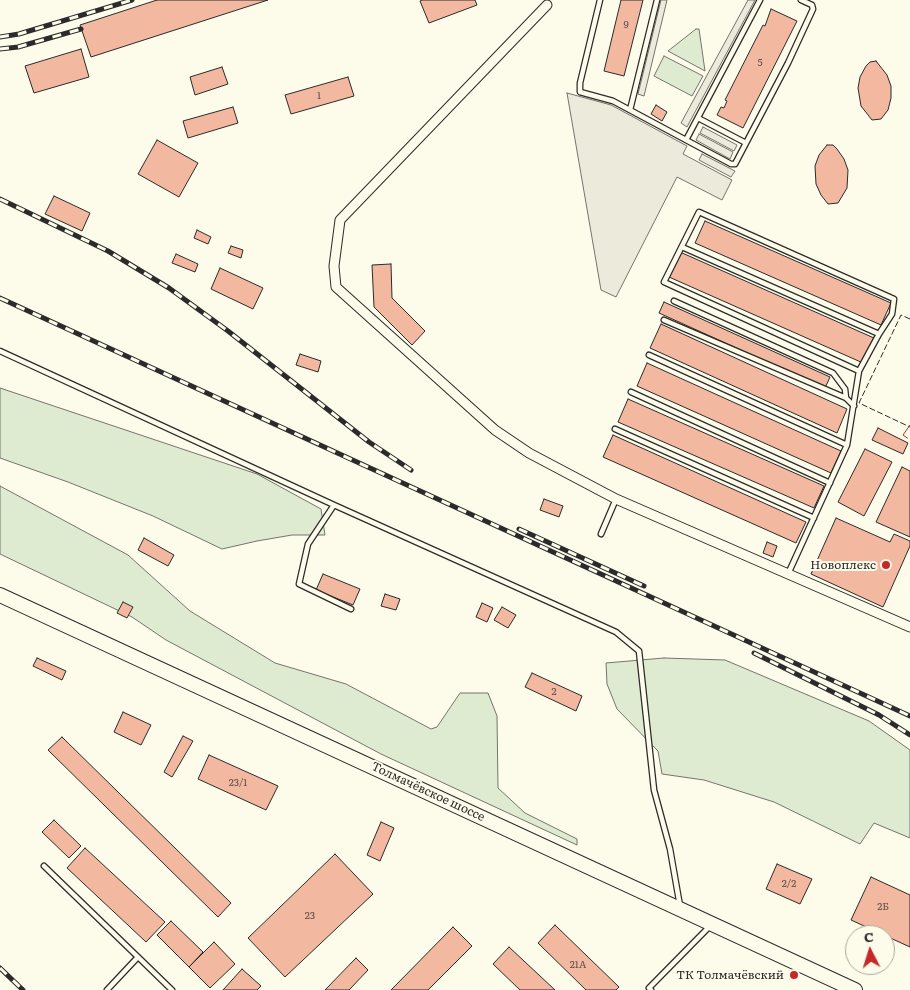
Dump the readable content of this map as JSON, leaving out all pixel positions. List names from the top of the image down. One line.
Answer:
{"streets":{"main road":["Толмачёвское шоссе"]},"places":["Новоплекс","ТК Толмачёвский"],"house_numbers":["9","5","1","2","23/1","2/2","2Б","23","21А"],"north":"top"}
